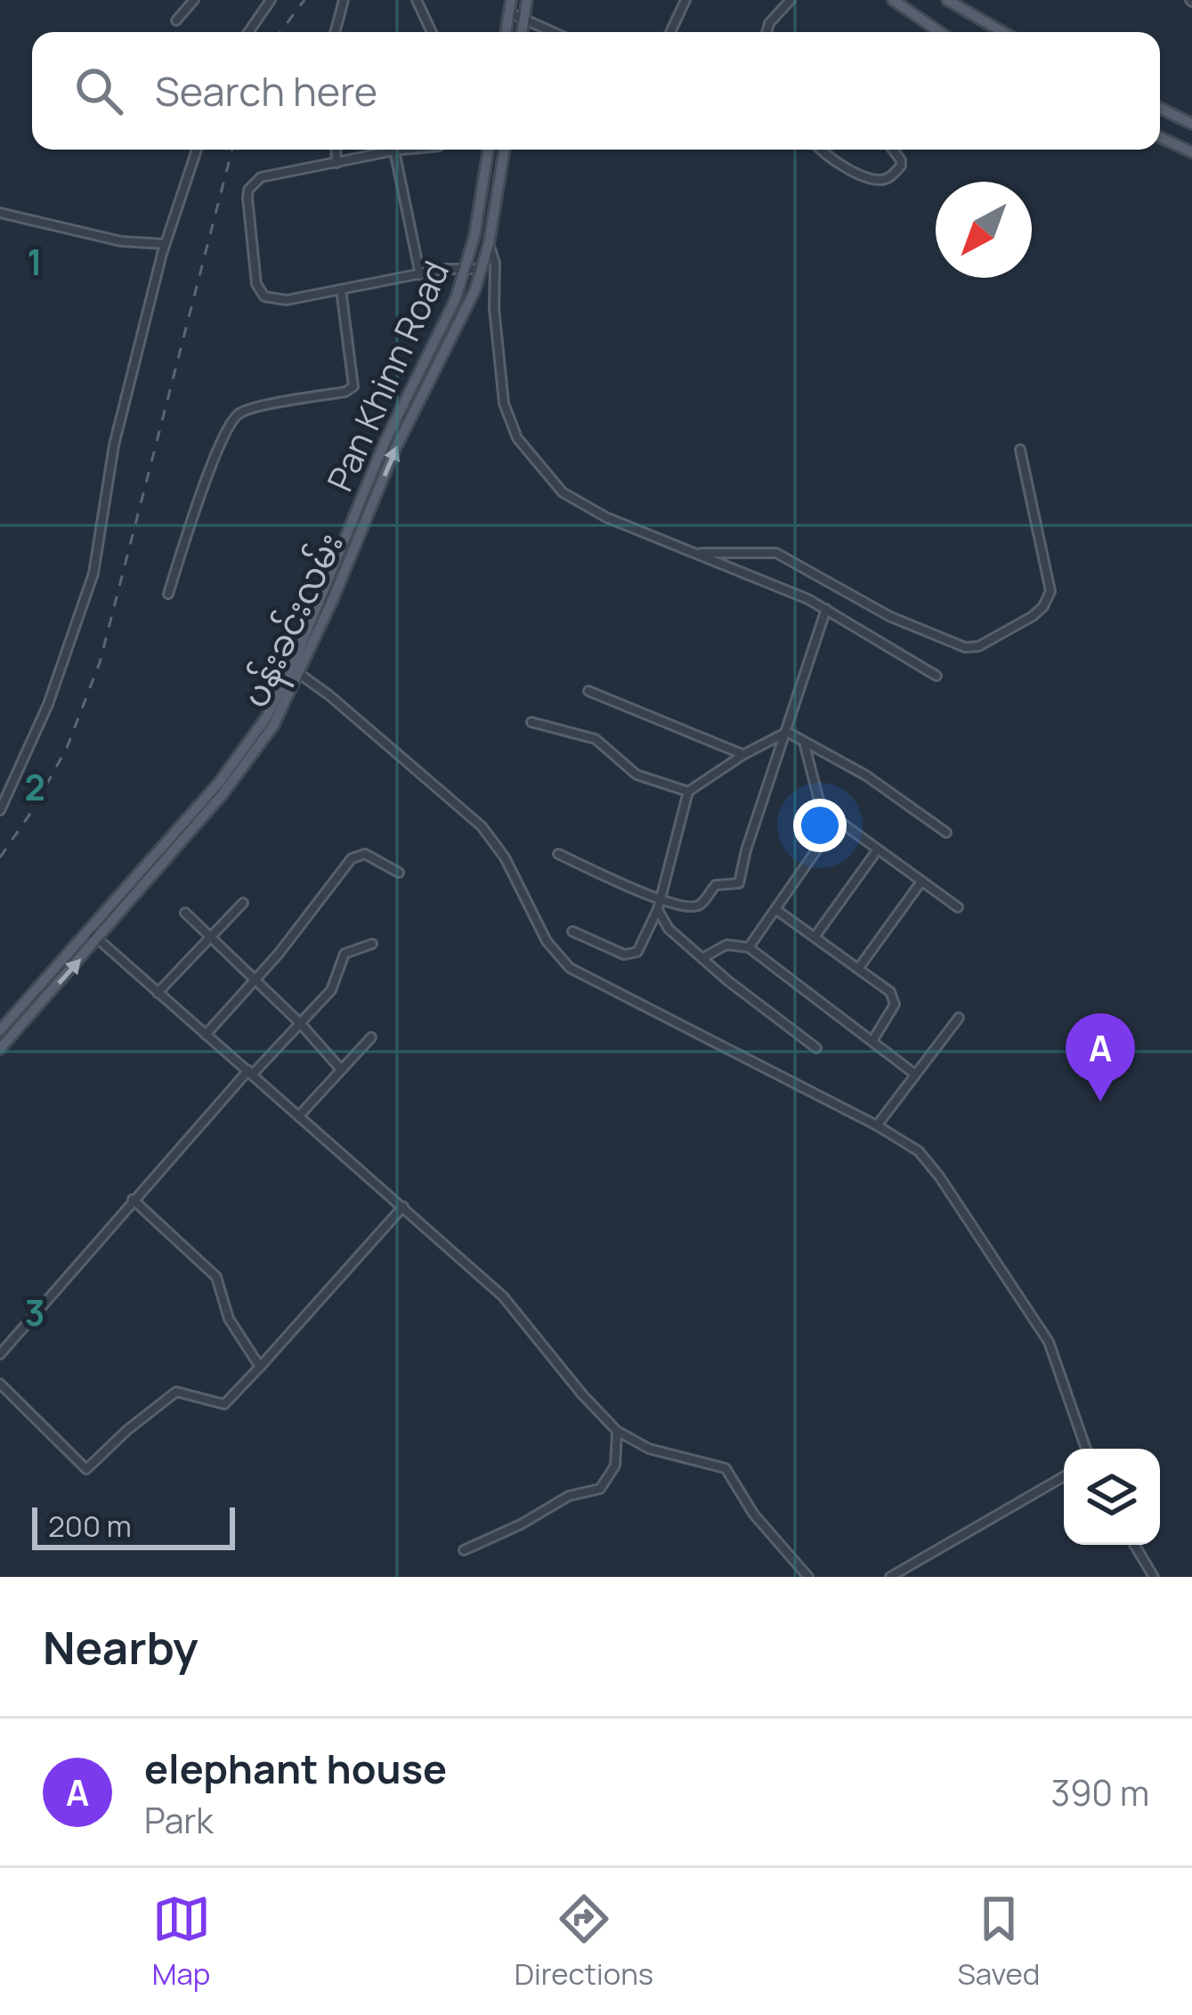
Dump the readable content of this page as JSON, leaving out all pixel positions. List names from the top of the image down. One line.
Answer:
{"streets":{"main road":["Pan Khinn Road","ပန်းခင်းလမ်း"]},"crossings":[["Pan Khinn Road","ပန်းခင်းလမ်း"]],"one_way":["ပန်းခင်းလမ်း"],"scale_bar":"200 m","north":"bottom left","page":{"search":"Search here","pins":"A","scale":"200 m","heading":"Nearby","list":[{"mark":"A","name":"elephant house","note":"Park","value":"390 m"}],"nav":["Map","Directions","Saved"]},"grid":{"rows":["1","2","3"]}}
